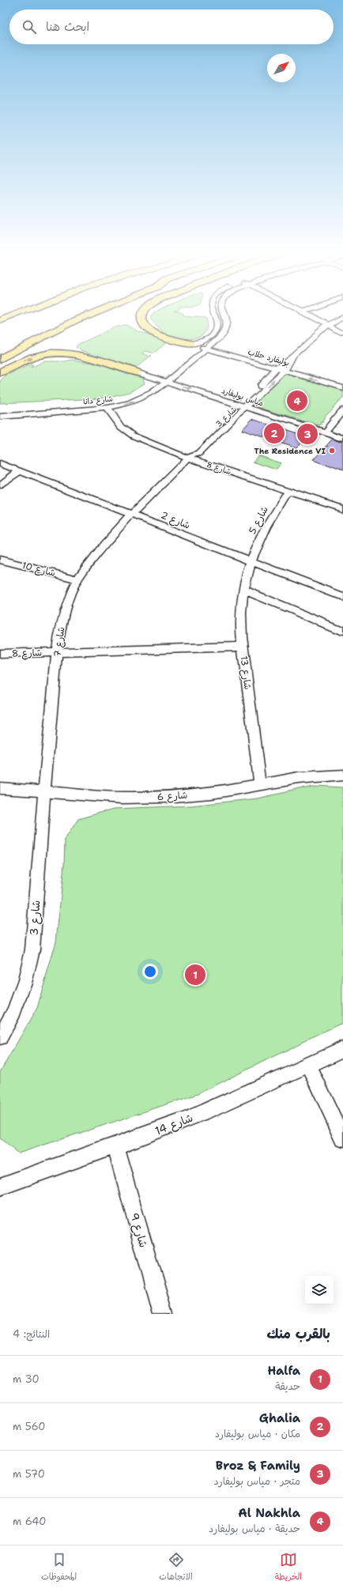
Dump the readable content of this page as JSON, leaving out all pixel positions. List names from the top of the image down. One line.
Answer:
{"streets":{"street":["بوليفارد حلاب","مياس بوليفارد","شارع دانا","شارع 3","شارع 8","شارع 2","شارع 5","شارع 10","شارع 7","شارع 13","شارع 6","شارع 14","شارع 9"]},"crossings":[["بوليفارد حلاب","شارع دانا"],["بوليفارد حلاب","شارع 3"],["مياس بوليفارد","شارع دانا"],["مياس بوليفارد","شارع 3"],["شارع دانا","شارع 8"],["شارع 3","شارع 8"],["شارع 3","شارع 2"],["شارع 3","شارع 7"],["شارع 3","شارع 6"],["شارع 8","شارع 5"],["شارع 8","شارع 7"],["شارع 8","شارع 13"],["شارع 2","شارع 5"],["شارع 2","شارع 7"],["شارع 2","شارع 13"],["شارع 5","شارع 13"],["شارع 10","شارع 7"],["شارع 7","شارع 6"],["شارع 13","شارع 6"],["شارع 14","شارع 9"]],"one_way":["مياس بوليفارد"],"places":["The Residence VI"],"north":"top right","page":{"search":"ابحث هنا","pins":["4","2","3","1"],"heading":["بالقرب منك","النتائج: 4"],"list":[{"mark":"1","name":"Halfa","note":"حديقة","value":"30 m"},{"mark":"2","name":"Ghalia","note":"مكان · مياس بوليفارد","value":"560 m"},{"mark":"3","name":"Broz & Family","note":"متجر · مياس بوليفارد","value":"570 m"},{"mark":"4","name":"Al Nakhla","note":"حديقة · مياس بوليفارد","value":"640 m"}],"nav":["الخريطة","الاتجاهات","المحفوظات"]}}
